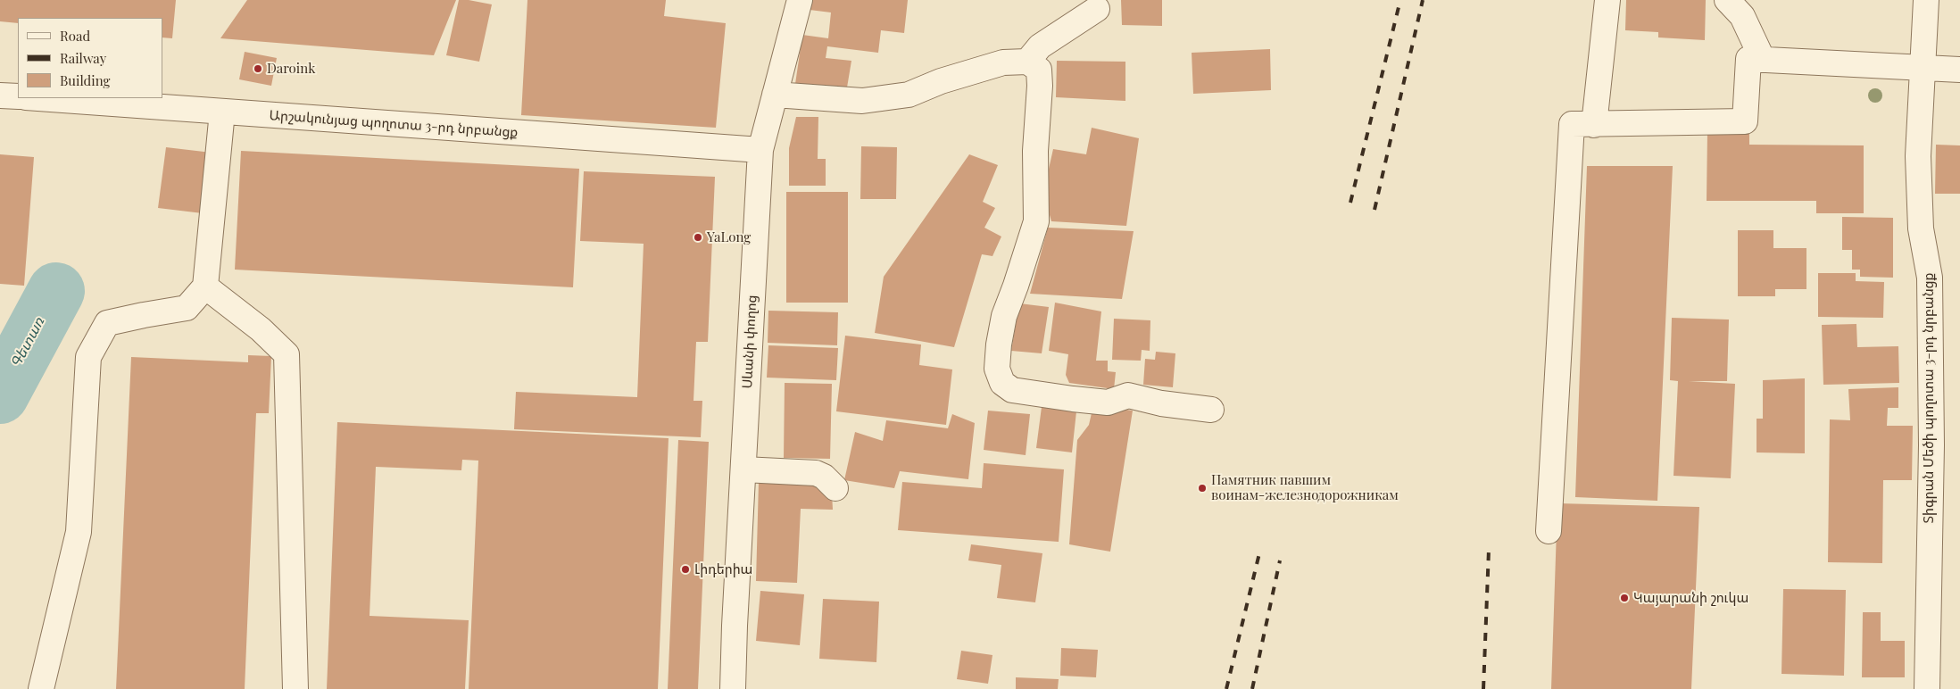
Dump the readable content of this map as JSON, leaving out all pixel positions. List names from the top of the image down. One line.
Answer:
{"streets":{"street":["Արշակունյաց պողոտա 3-րդ նրբանցք","Սևանի փողոց","Տիգրան Մեծի պողոտա 3-րդ նրբանցք"]},"crossings":[["Արշակունյաց պողոտա 3-րդ նրբանցք","Սևանի փողոց"]],"water":["Գետառ"],"places":["Daroink","YaLong","Памятник павшим воинам-железнодорожникам","Լիդերիա","Կայարանի շուկա"],"legend":["Road","Railway","Building"]}
